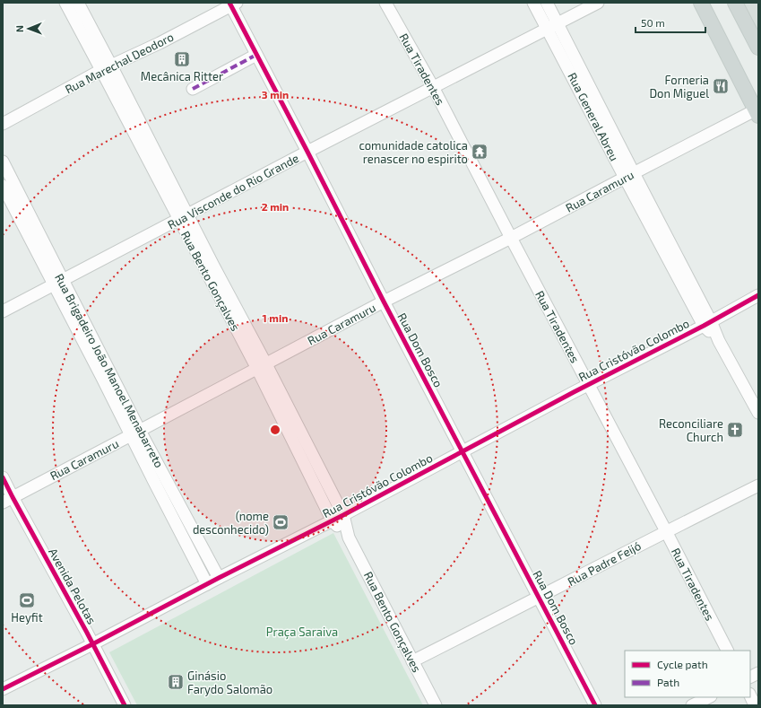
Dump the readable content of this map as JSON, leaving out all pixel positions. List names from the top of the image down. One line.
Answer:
{"streets":{"street":["Rua Marechal Deodoro","Rua Tiradentes","Rua General Abreu","Rua Visconde do Rio Grande","Rua Caramuru","Rua Bento Gonçalves","Rua Dom Bosco","Rua Cristóvão Colombo","Rua Brigadeiro João Manoel Menabarreto","Rua Padre Feijó","Avenida Pelotas"]},"crossings":[["Rua Marechal Deodoro","Rua Bento Gonçalves"],["Rua Marechal Deodoro","Rua Dom Bosco"],["Rua Tiradentes","Rua Visconde do Rio Grande"],["Rua Tiradentes","Rua Caramuru"],["Rua Tiradentes","Rua Cristóvão Colombo"],["Rua Tiradentes","Rua Padre Feijó"],["Rua General Abreu","Rua Visconde do Rio Grande"],["Rua General Abreu","Rua Caramuru"],["Rua General Abreu","Rua Cristóvão Colombo"],["Rua Visconde do Rio Grande","Rua Bento Gonçalves"],["Rua Visconde do Rio Grande","Rua Dom Bosco"],["Rua Visconde do Rio Grande","Rua Brigadeiro João Manoel Menabarreto"],["Rua Caramuru","Rua Bento Gonçalves"],["Rua Caramuru","Rua Dom Bosco"],["Rua Caramuru","Rua Brigadeiro João Manoel Menabarreto"],["Rua Caramuru","Avenida Pelotas"],["Rua Bento Gonçalves","Rua Cristóvão Colombo"],["Rua Bento Gonçalves","Rua Padre Feijó"],["Rua Dom Bosco","Rua Cristóvão Colombo"],["Rua Dom Bosco","Rua Padre Feijó"],["Rua Cristóvão Colombo","Rua Brigadeiro João Manoel Menabarreto"],["Rua Cristóvão Colombo","Avenida Pelotas"]],"parks":["Praça Saraiva"],"places":{"building":["Mecânica Ritter","Ginásio Farydo Salomão"],"restaurant":["Forneria Don Miguel"],"temple":["comunidade catolica renascer no espirito"],"church":["Reconciliare Church"],"sports":["(nome desconhecido)","Heyfit"]},"legend":["Cycle path","Path"],"scale_bar":"50 m","north":"left","rings":["3 min","2 min","1 min"]}
